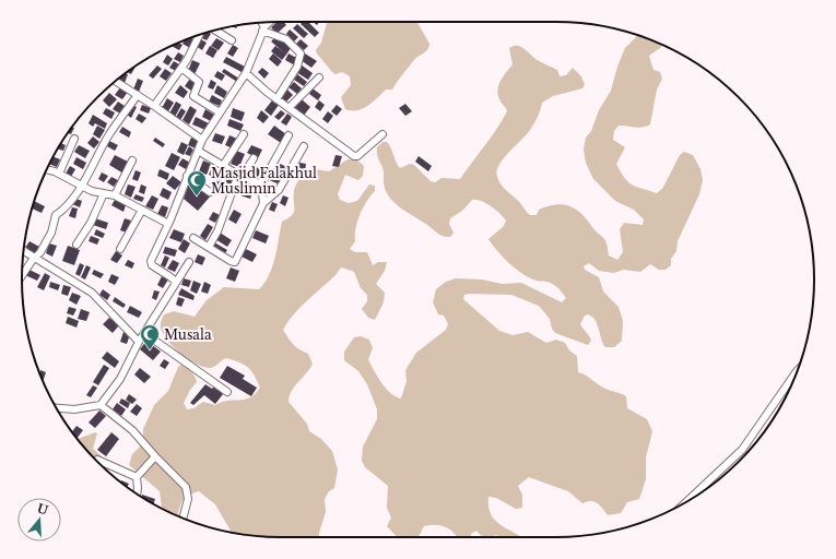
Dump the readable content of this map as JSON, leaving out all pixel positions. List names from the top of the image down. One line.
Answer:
{"places":{"mosque":["Masjid Falakhul Muslimin","Musala"]},"north":"top"}
